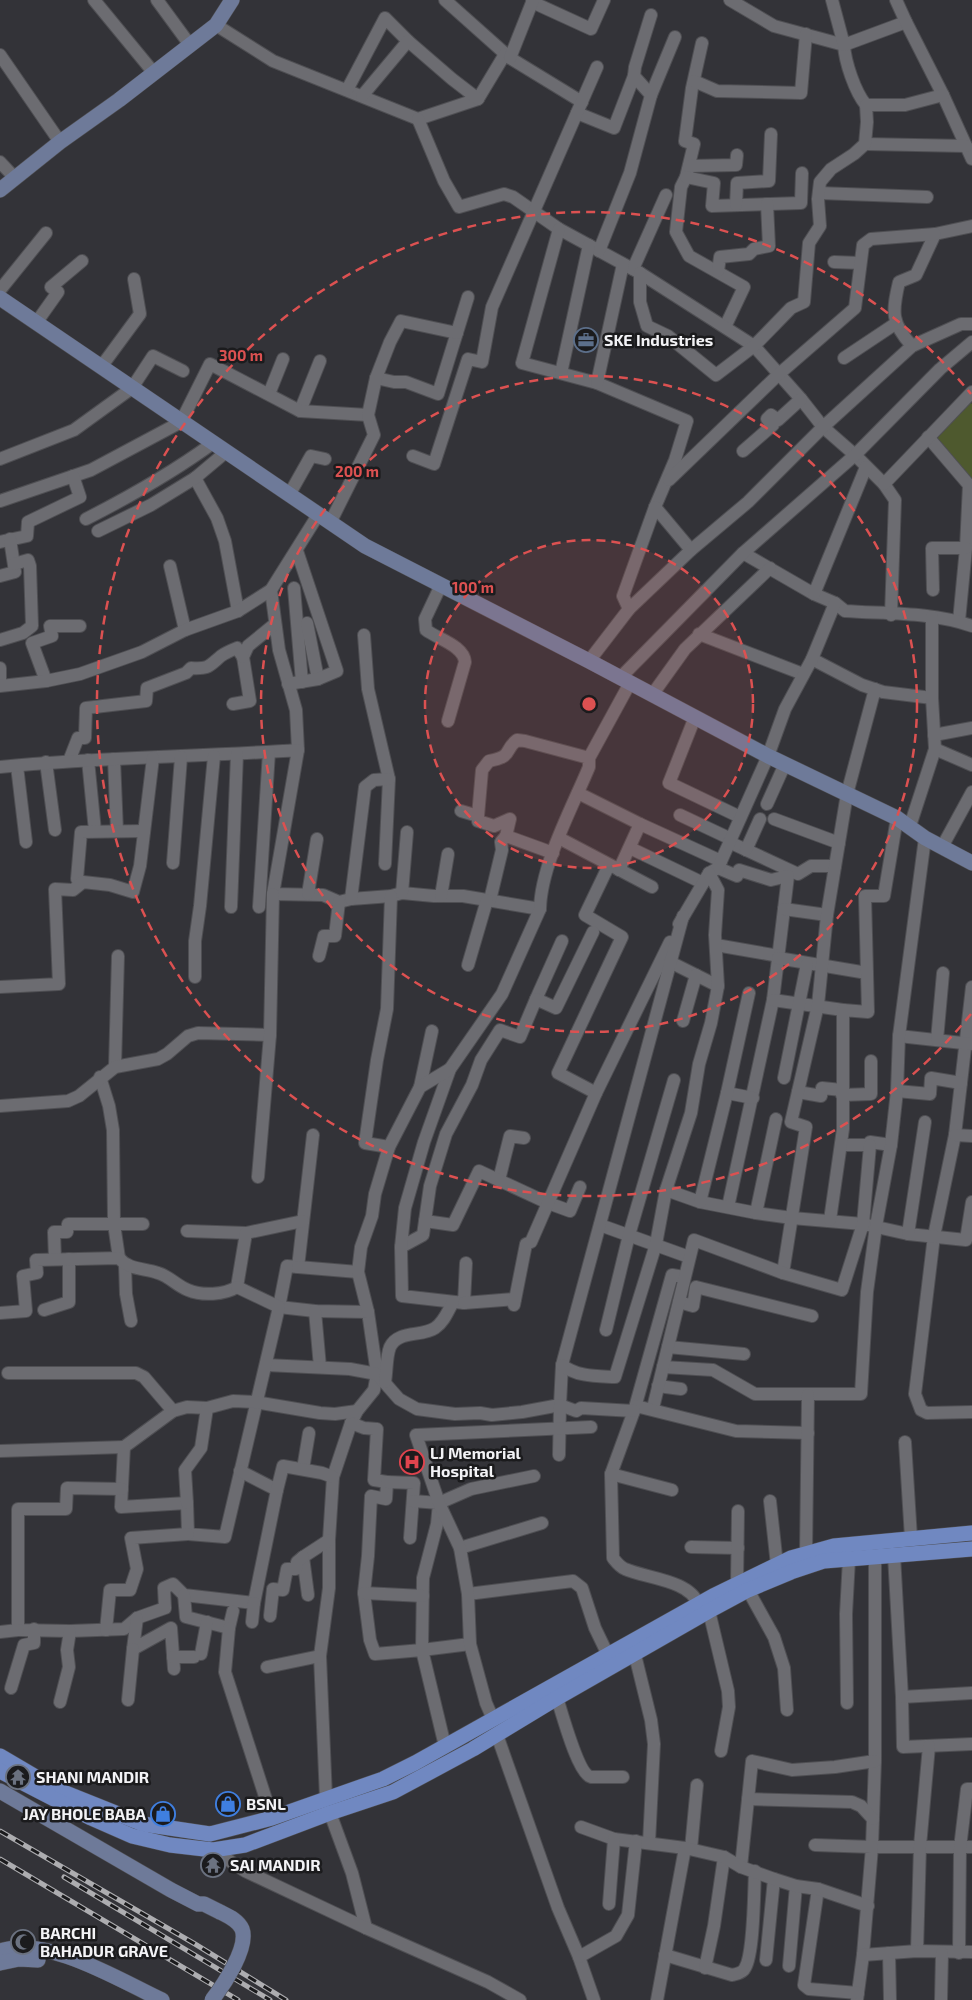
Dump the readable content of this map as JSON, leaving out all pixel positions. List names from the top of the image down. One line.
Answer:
{"places":{"office":["SKE Industries"],"hospital":["LJ Memorial Hospital"],"temple":["SHANI MANDIR","SAI MANDIR"],"shop":["BSNL","JAY BHOLE BABA"],"mosque":["BARCHI BAHADUR GRAVE"]},"rings":["300 m","200 m","100 m"]}
